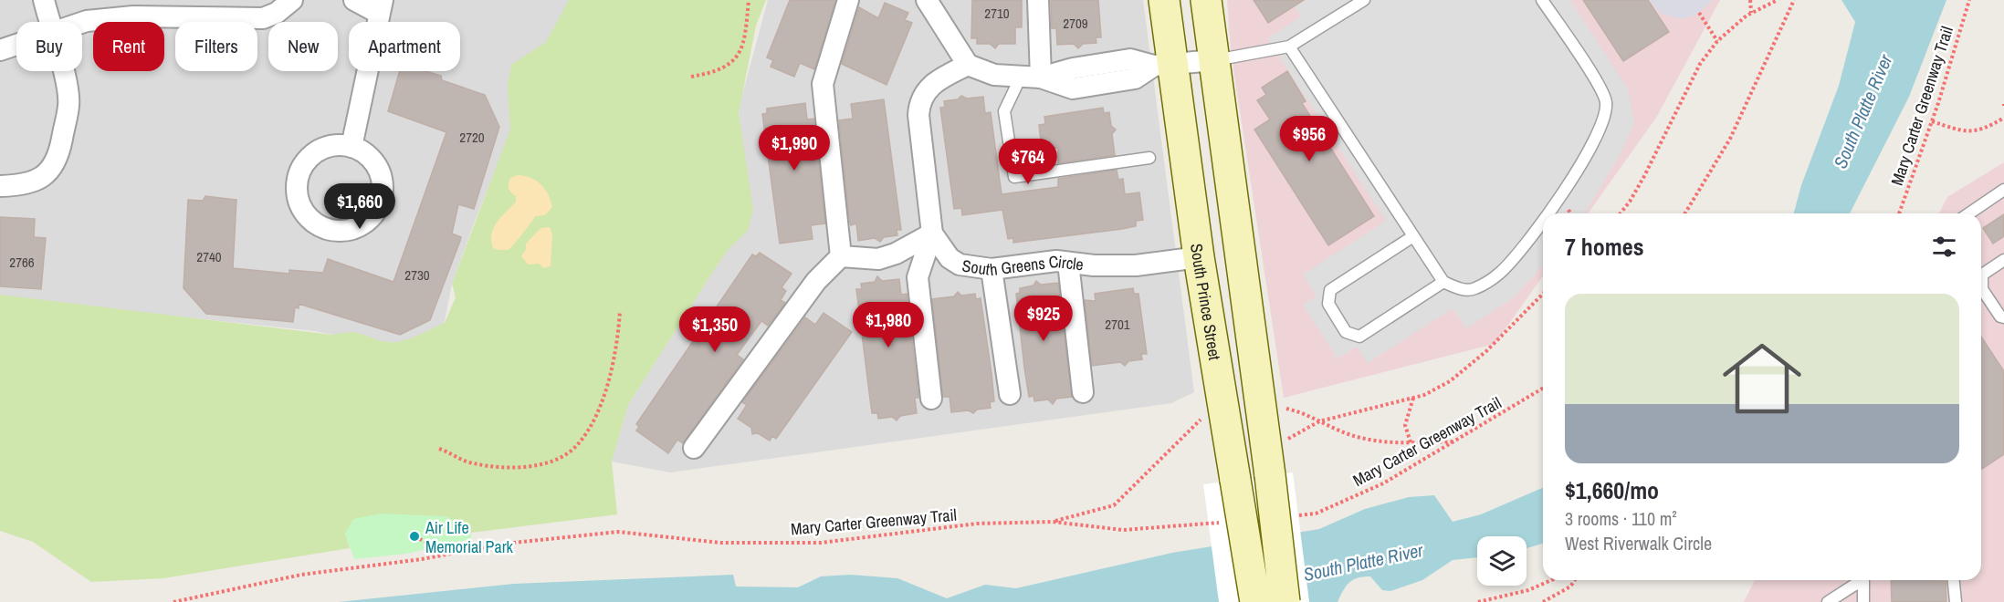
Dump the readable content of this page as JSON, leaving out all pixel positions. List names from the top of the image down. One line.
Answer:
{"streets":{"street":["South Greens Circle","South Prince Street"],"path":["Mary Carter Greenway Trail"]},"crossings":[["South Greens Circle","South Prince Street"]],"water":["South Platte River"],"places":["Air Life Memorial Park"],"house_numbers":["2710","2709","2720","2740","2766","2730","2701"],"page":{"chip":["Buy","Rent","Filters","New","Apartment"],"price":["$956","$1,990","$764","$1,660","$925","$1,980","$1,350"],"heading":"7 homes","list":[{"name":"$1,660/mo","note":"3 rooms · 110 m² · West Riverwalk Circle"}]}}
